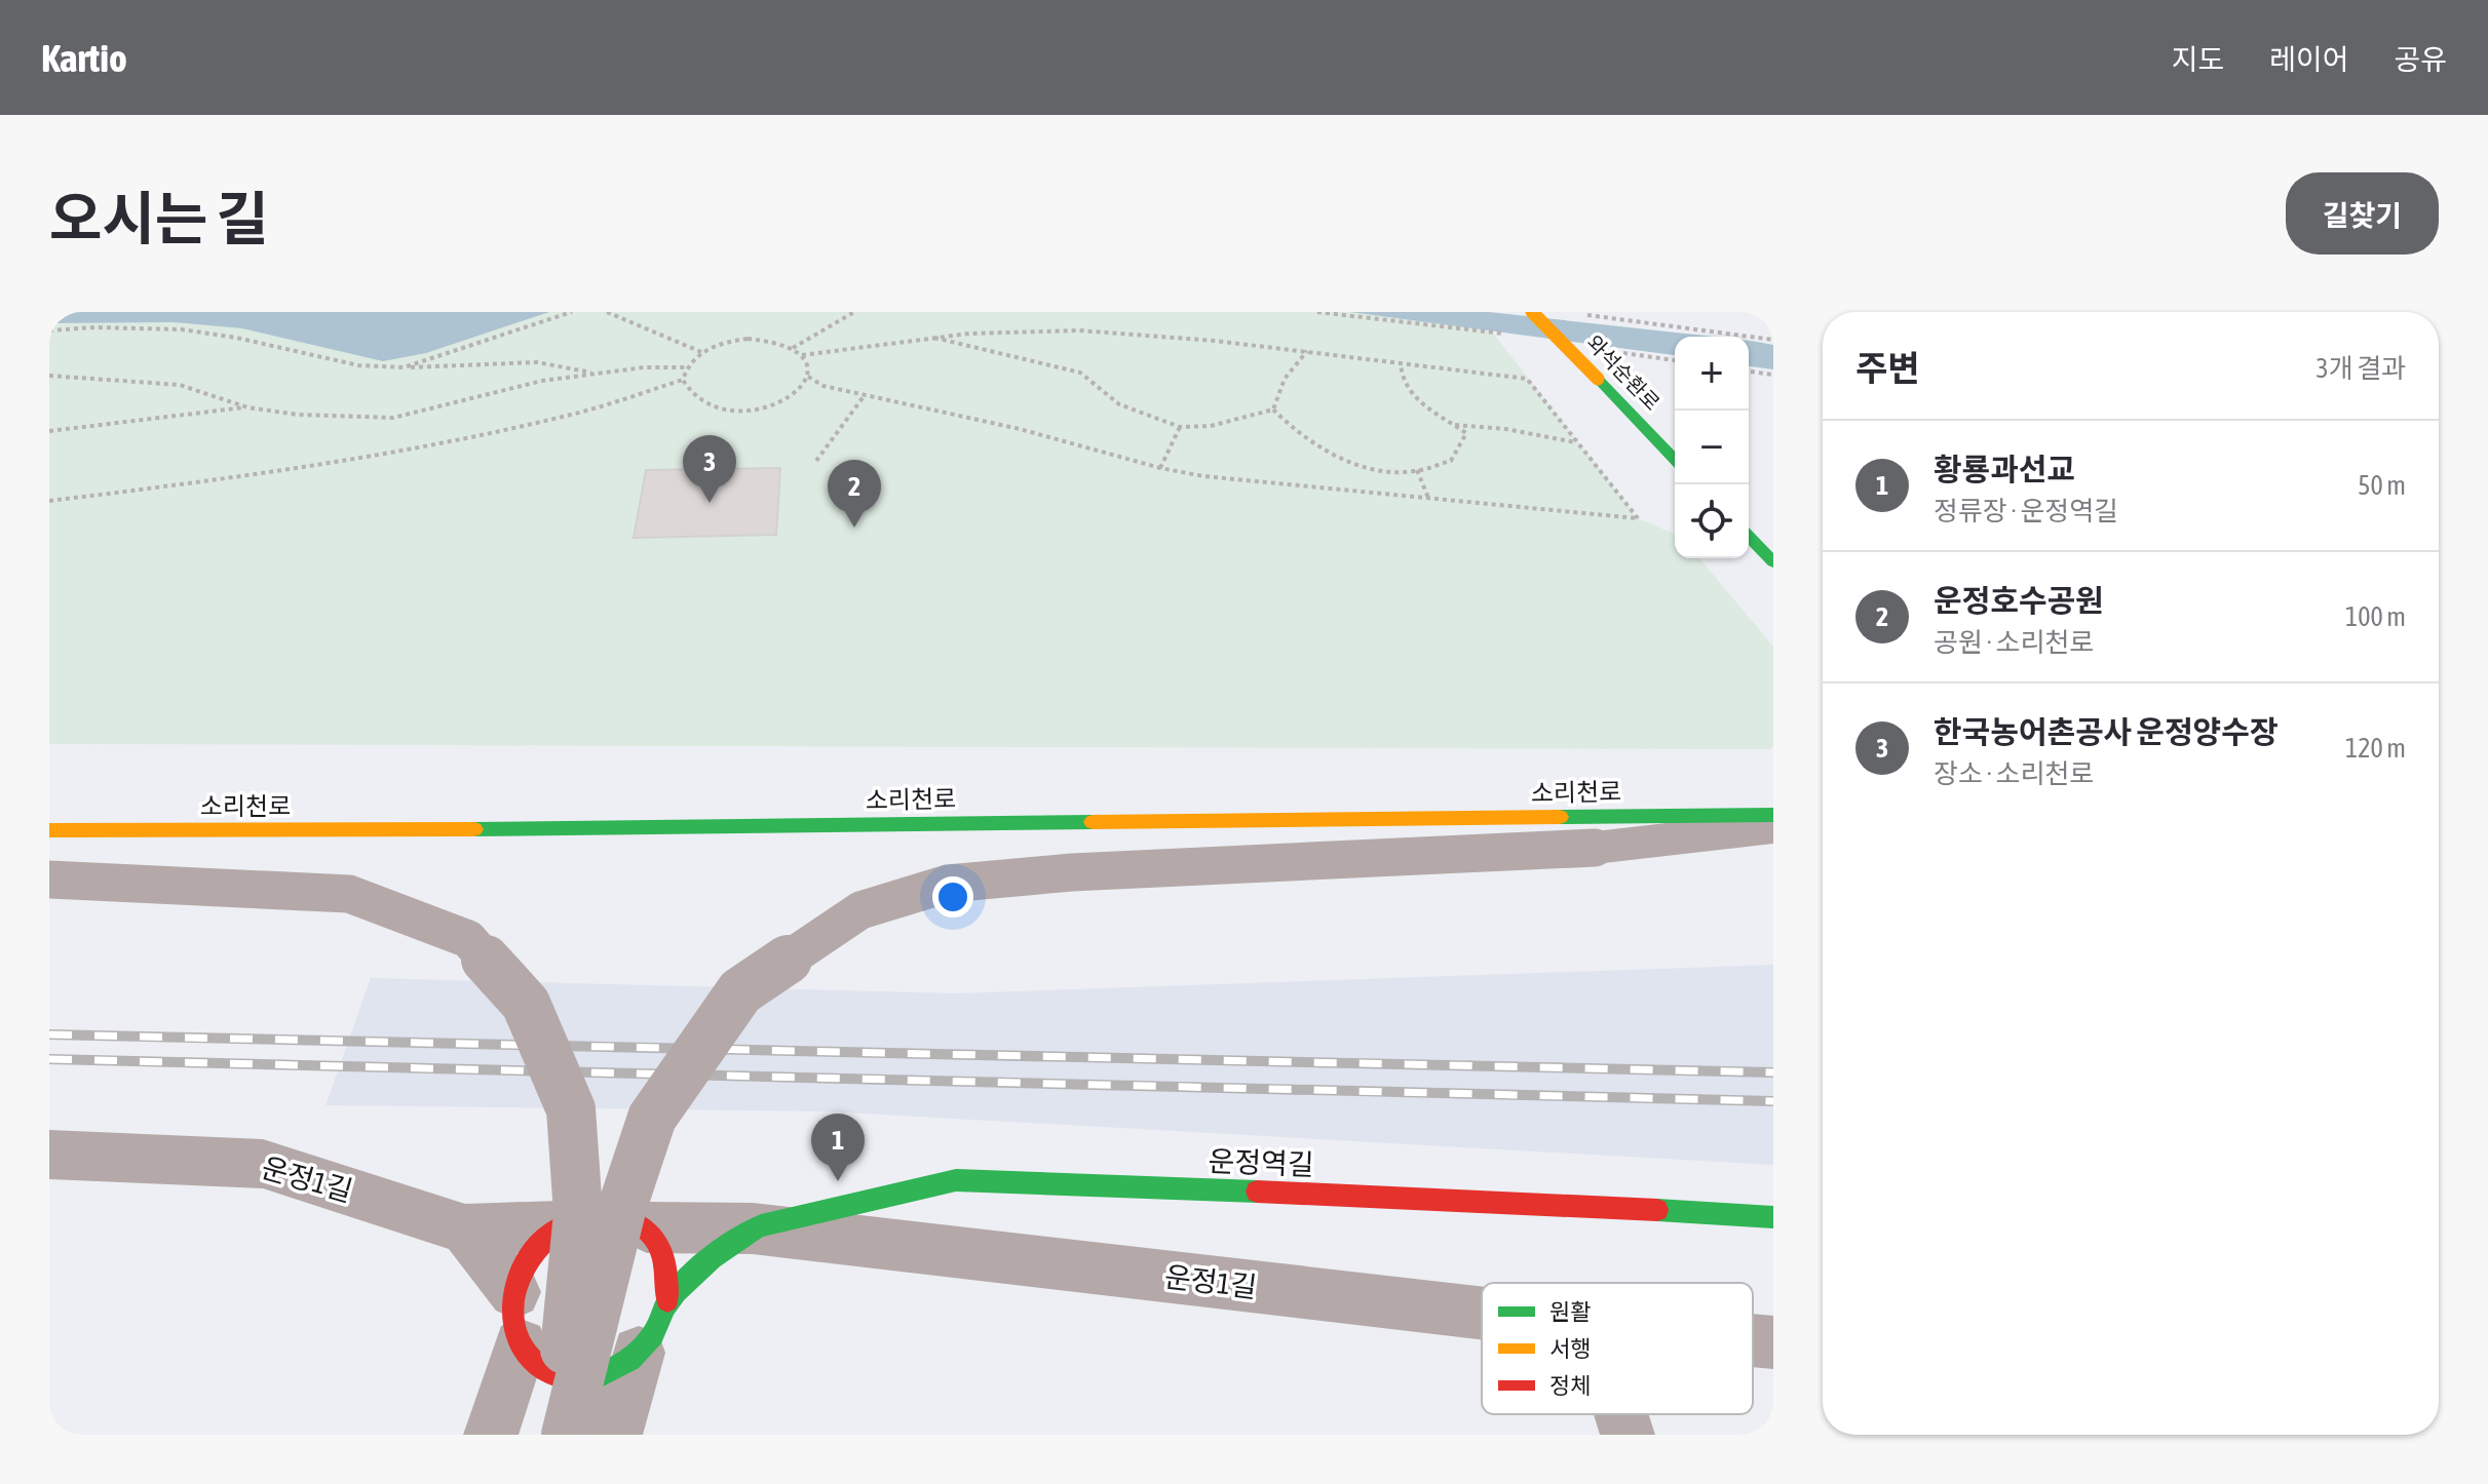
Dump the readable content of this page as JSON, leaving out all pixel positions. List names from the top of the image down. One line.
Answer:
{"streets":{"street":["와석순환로","소리천로","운정역길","운정1길"]},"crossings":[["운정역길","운정1길"]],"legend":["원활","서행","정체"],"page":{"header":"Kartio","nav":["지도","레이어","공유"],"title":"오시는 길","buttons":"길찾기","heading":["주변","3개 결과"],"map_buttons":["+","−"],"list":[{"mark":"1","name":"황룡과선교","note":"정류장 · 운정역길","value":"50 m"},{"mark":"2","name":"운정호수공원","note":"공원 · 소리천로","value":"100 m"},{"mark":"3","name":"한국농어촌공사 운정양수장","note":"장소 · 소리천로","value":"120 m"}],"pins":["3","2","1"]}}
